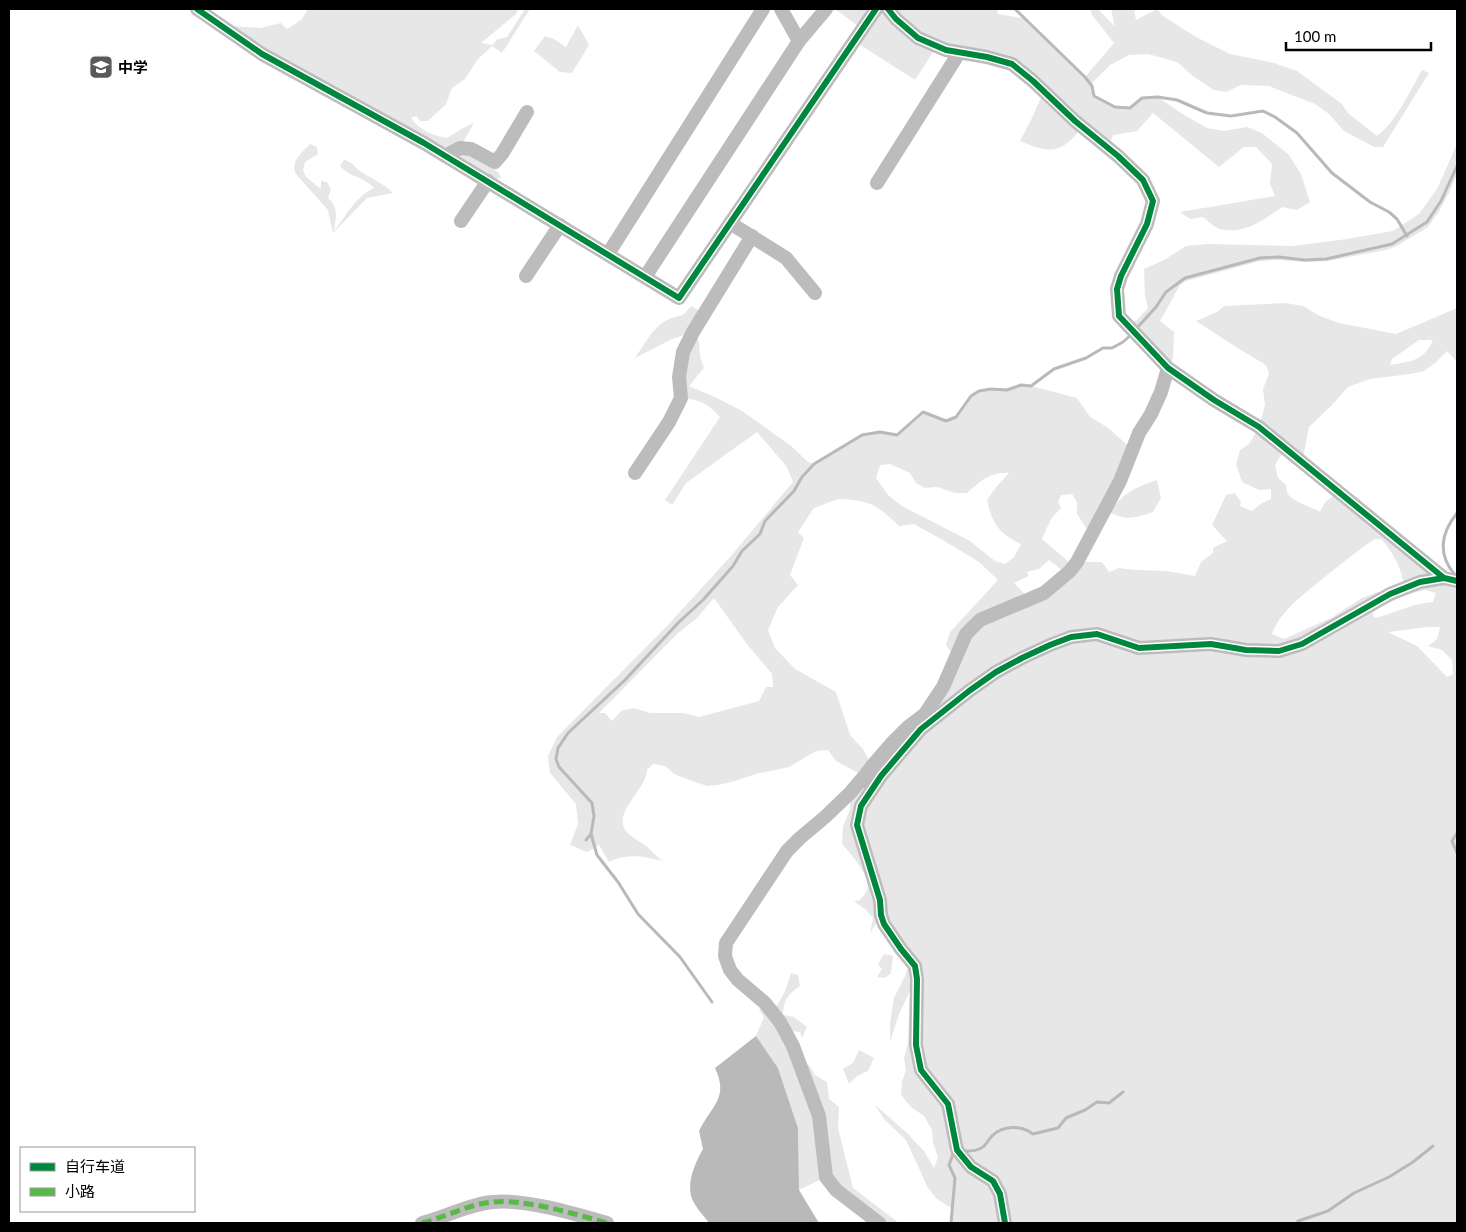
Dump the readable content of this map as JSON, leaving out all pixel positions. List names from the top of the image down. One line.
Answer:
{"places":{"school or university":["中学"]},"legend":["自行车道","小路"],"scale_bar":"100 m"}
